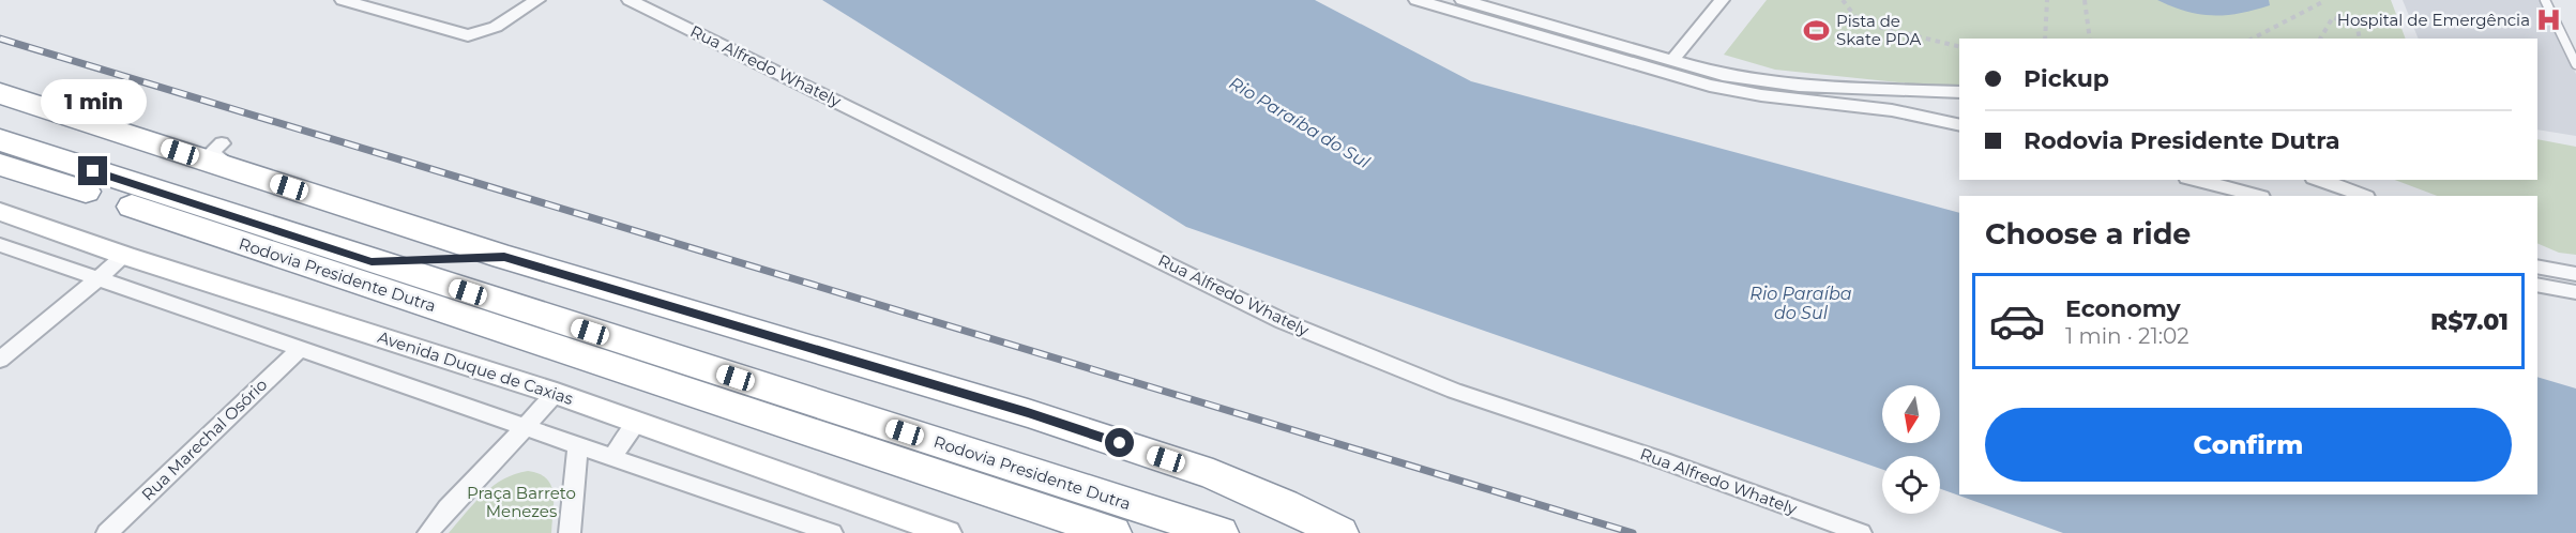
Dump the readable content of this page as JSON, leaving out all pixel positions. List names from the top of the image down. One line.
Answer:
{"streets":{"highway":["Rodovia Presidente Dutra"],"street":["Rua Alfredo Whately","Avenida Duque de Caxias","Rua Marechal Osório"]},"water":["Rio Paraíba do Sul"],"parks":["Praça Barreto Menezes"],"places":{"hospital":["Hospital de Emergência"],"sports":["Pista de Skate PDA"]},"north":"bottom","page":{"banner":["Pickup","Rodovia Presidente Dutra"],"bubble":"1 min","heading":"Choose a ride","list":[{"name":"Economy","note":"1 min · 21:02","value":"R$7.01"}],"buttons":"Confirm"}}
